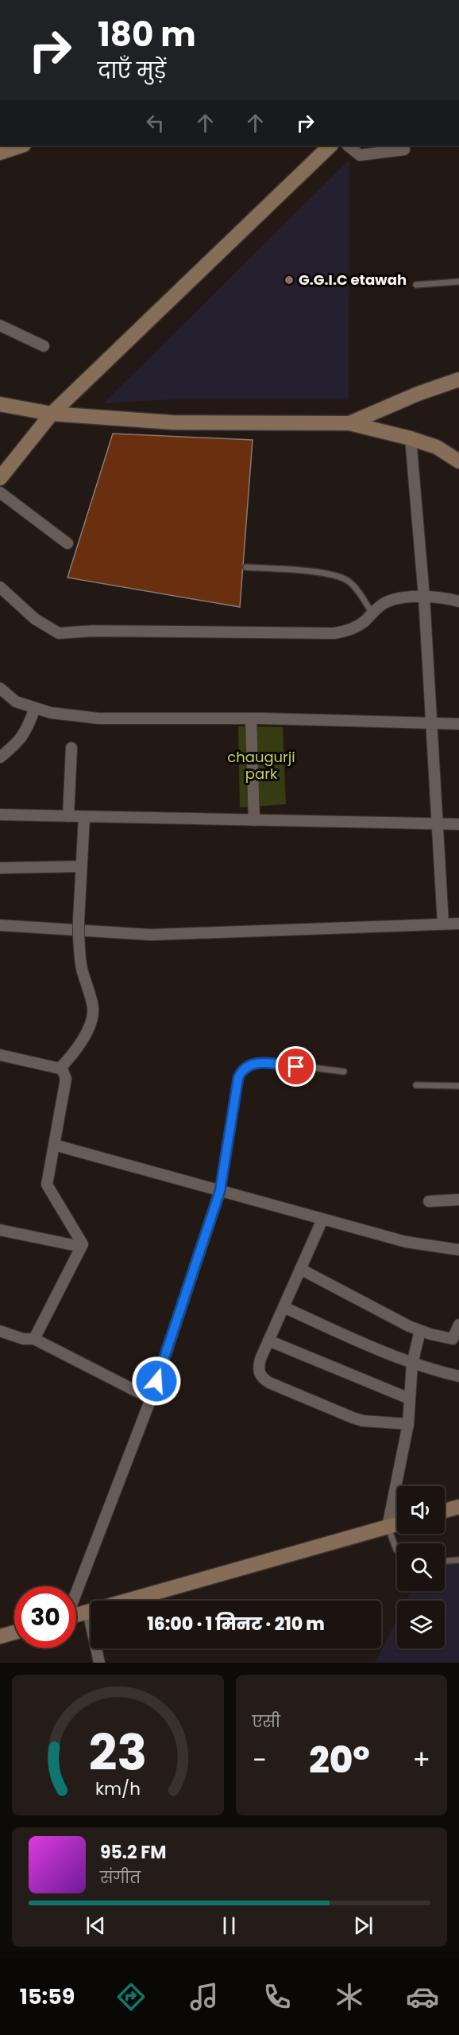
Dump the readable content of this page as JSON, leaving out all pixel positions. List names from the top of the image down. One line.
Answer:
{"parks":["chaugurji park"],"places":["G.G.I.C etawah"],"page":{"turn":["180 m","दाएँ मुड़ें"],"limit":"30","trip":"16:00 · 1 मिनट · 210 m","tile":"एसी","heat":["−","20°","+"],"song":["95.2 FM","संगीत"],"tabs":"15:59","gauge":["23","km/h"]}}
